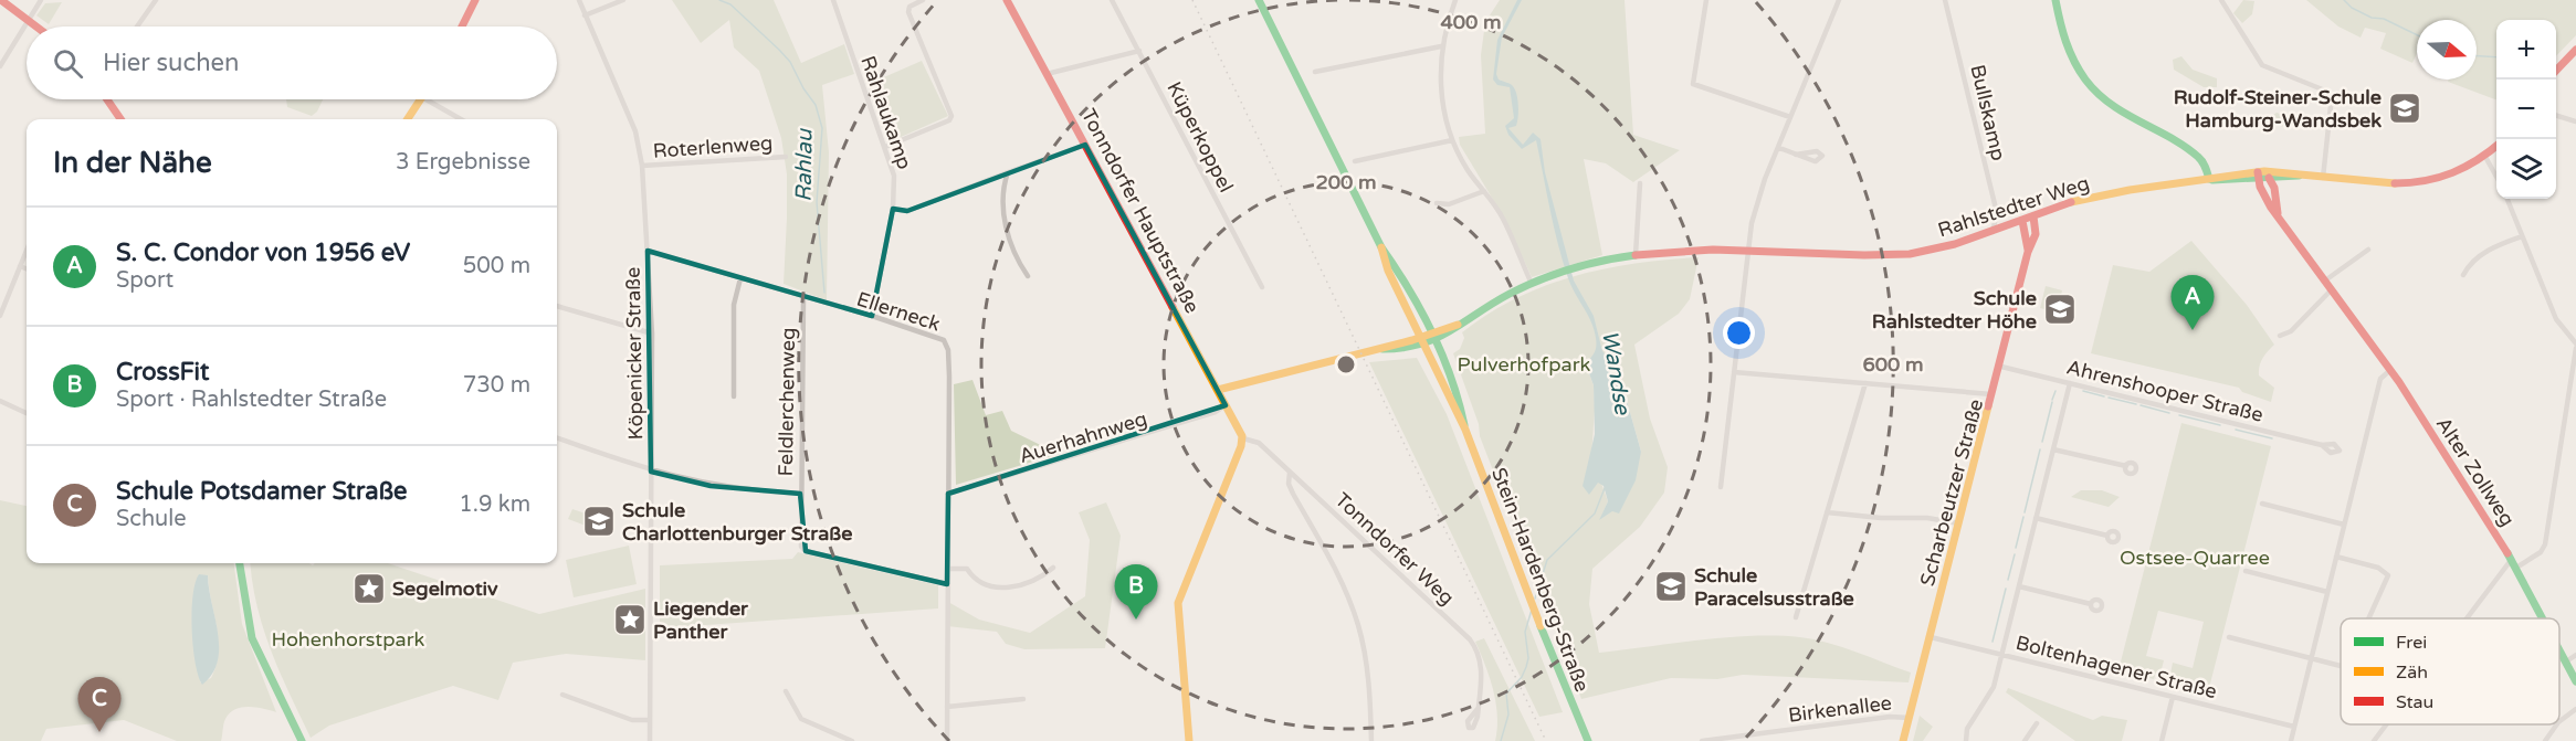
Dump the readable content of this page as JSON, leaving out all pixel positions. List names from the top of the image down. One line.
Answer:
{"streets":{"main road":["Rahlstedter Weg","Tonndorfer Hauptstraße","Alter Zollweg","Scharbeutzer Straße","Stein-Hardenberg-Straße"],"street":["Rahlaukamp","Bullskamp","Küperkoppel","Roterlenweg","Ellerneck","Köpenicker Straße","Ahrenshooper Straße","Feldlerchenweg","Auerhahnweg","Tonndorfer Weg","Boltenhagener Straße","Birkenallee"]},"crossings":[["Rahlaukamp","Ellerneck"],["Bullskamp","Rahlstedter Weg"],["Roterlenweg","Köpenicker Straße"],["Rahlstedter Weg","Tonndorfer Hauptstraße"],["Rahlstedter Weg","Alter Zollweg"],["Rahlstedter Weg","Scharbeutzer Straße"],["Rahlstedter Weg","Stein-Hardenberg-Straße"],["Tonndorfer Hauptstraße","Auerhahnweg"],["Tonndorfer Hauptstraße","Tonndorfer Weg"],["Ellerneck","Köpenicker Straße"],["Ellerneck","Feldlerchenweg"],["Ellerneck","Auerhahnweg"],["Ahrenshooper Straße","Scharbeutzer Straße"],["Scharbeutzer Straße","Boltenhagener Straße"],["Scharbeutzer Straße","Birkenallee"]],"water":["Rahlau","Wandse"],"parks":["Pulverhofpark","Ostsee-Quarree","Hohenhorstpark"],"places":{"school or university":["Rudolf-Steiner-Schule Hamburg-Wandsbek","Schule Rahlstedter Höhe","Schule Charlottenburger Straße","Schule Paracelsusstraße"],"place":["Segelmotiv","Liegender Panther"]},"legend":["Frei","Zäh","Stau"],"north":"right","page":{"map_buttons":["+","−"],"search":"Hier suchen","heading":["In der Nähe","3 Ergebnisse"],"list":[{"mark":"A","name":"S. C. Condor von 1956 eV","note":"Sport","value":"500 m"},{"mark":"B","name":"CrossFit","note":"Sport · Rahlstedter Straße","value":"730 m"},{"mark":"C","name":"Schule Potsdamer Straße","note":"Schule","value":"1.9 km"}],"pins":["A","B","C"]},"rings":["400 m","200 m","600 m"]}
